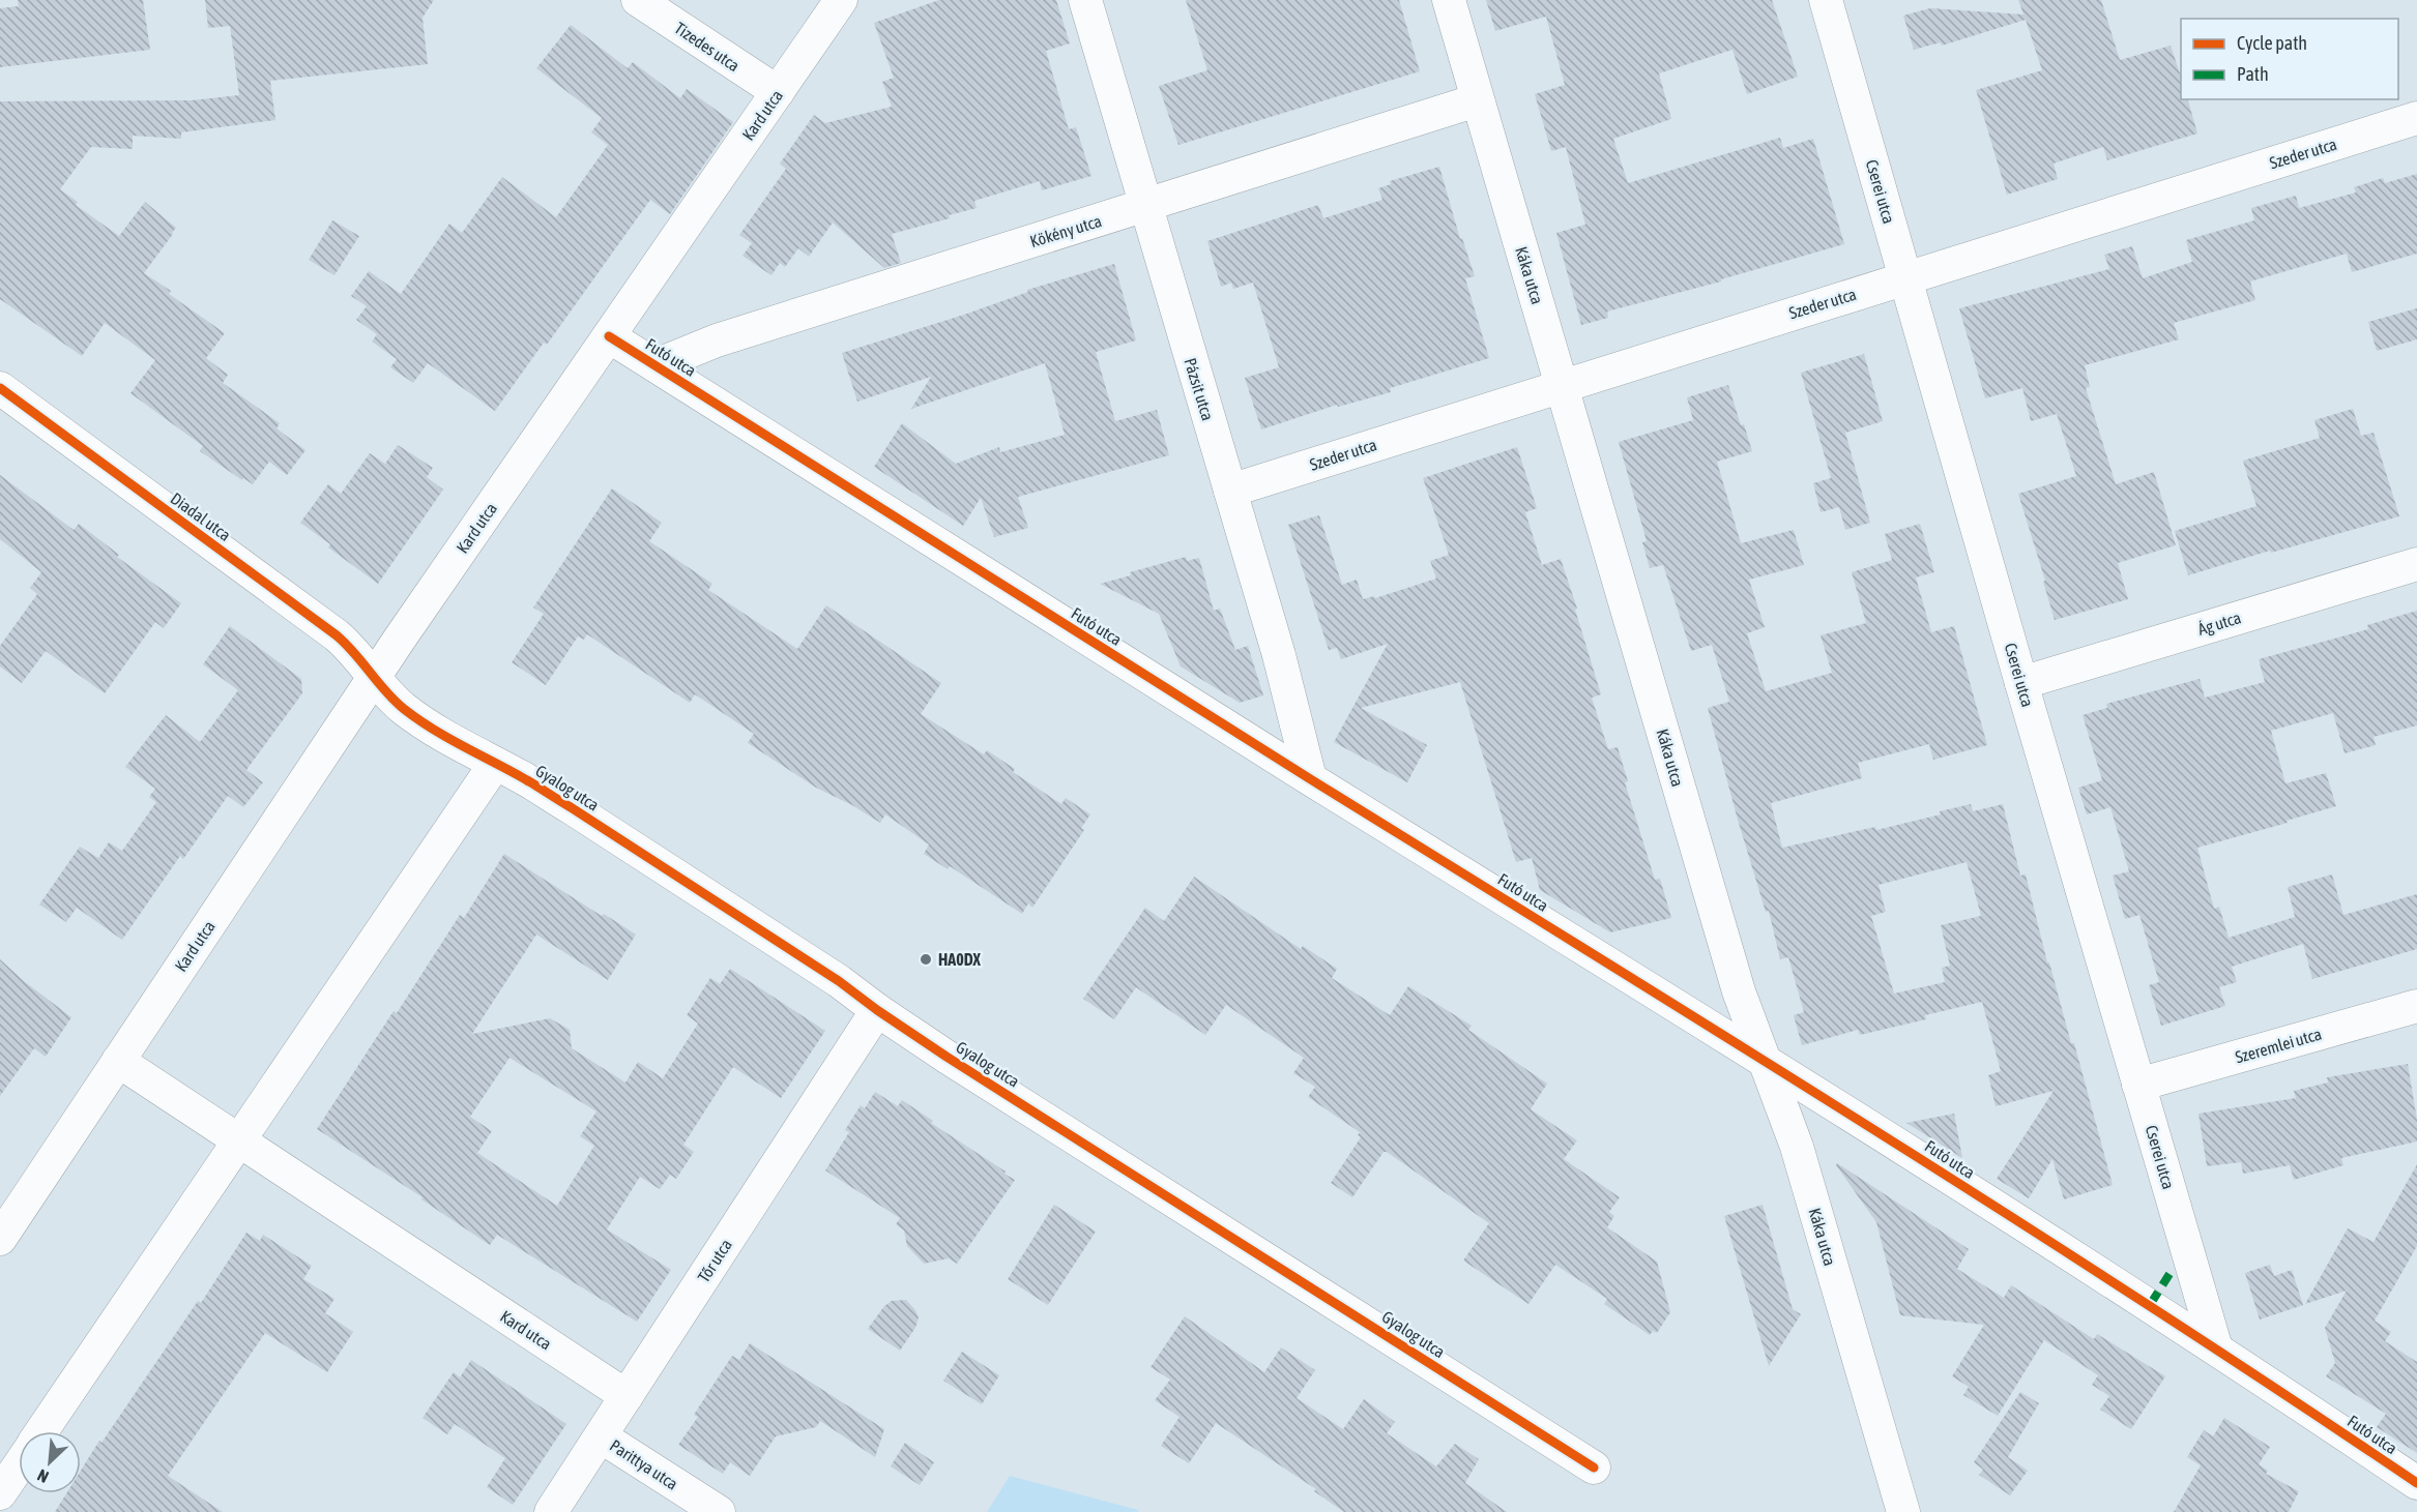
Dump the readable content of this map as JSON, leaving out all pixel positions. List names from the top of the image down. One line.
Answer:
{"streets":{"street":["Tizedes utca","Kard utca","Szeder utca","Cserei utca","Kökény utca","Káka utca","Futó utca","Pázsit utca","Diadal utca","Ág utca","Gyalog utca","Szeremlei utca","Tőr utca","Parittya utca"]},"crossings":[["Tizedes utca","Kard utca"],["Kard utca","Futó utca"],["Kard utca","Diadal utca"],["Kard utca","Gyalog utca"],["Kard utca","Tőr utca"],["Szeder utca","Cserei utca"],["Szeder utca","Káka utca"],["Szeder utca","Pázsit utca"],["Cserei utca","Futó utca"],["Cserei utca","Ág utca"],["Cserei utca","Szeremlei utca"],["Kökény utca","Káka utca"],["Kökény utca","Futó utca"],["Kökény utca","Pázsit utca"],["Káka utca","Futó utca"],["Futó utca","Pázsit utca"],["Diadal utca","Gyalog utca"],["Gyalog utca","Tőr utca"],["Tőr utca","Parittya utca"]],"places":["HA0DX"],"legend":["Cycle path","Path"],"north":"bottom left"}
